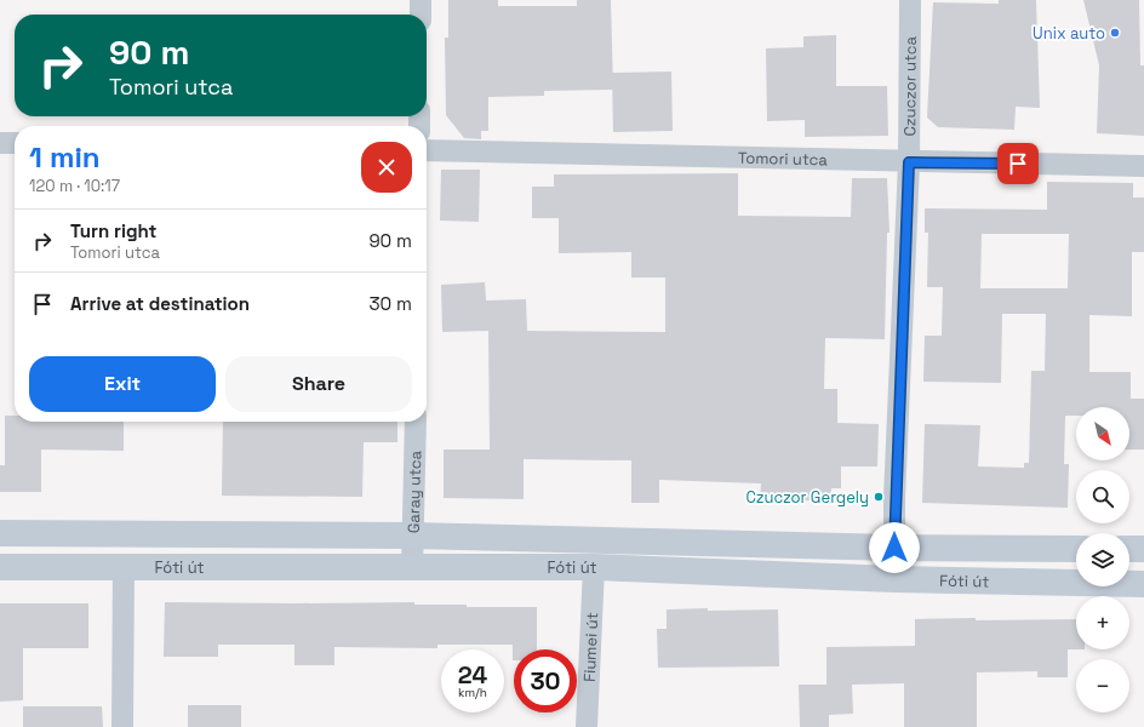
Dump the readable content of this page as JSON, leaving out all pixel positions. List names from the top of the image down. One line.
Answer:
{"streets":{"street":["Czuczor utca","Tomori utca","Garay utca","Fóti út","Fiumei út"]},"crossings":[["Czuczor utca","Tomori utca"],["Czuczor utca","Fóti út"],["Garay utca","Fóti út"],["Fóti út","Fiumei út"]],"places":["Unix auto","Czuczor Gergely"],"north":"bottom right","page":{"turn":["90 m","Tomori utca"],"heading":["1 min","120 m · 10:17"],"list":[{"name":"Turn right","note":"Tomori utca","value":"90 m"},{"name":"Arrive at destination","value":"30 m"}],"buttons":["Exit","Share"],"map_buttons":["+","−"],"speed":"24 km/h","limit":"30"}}
